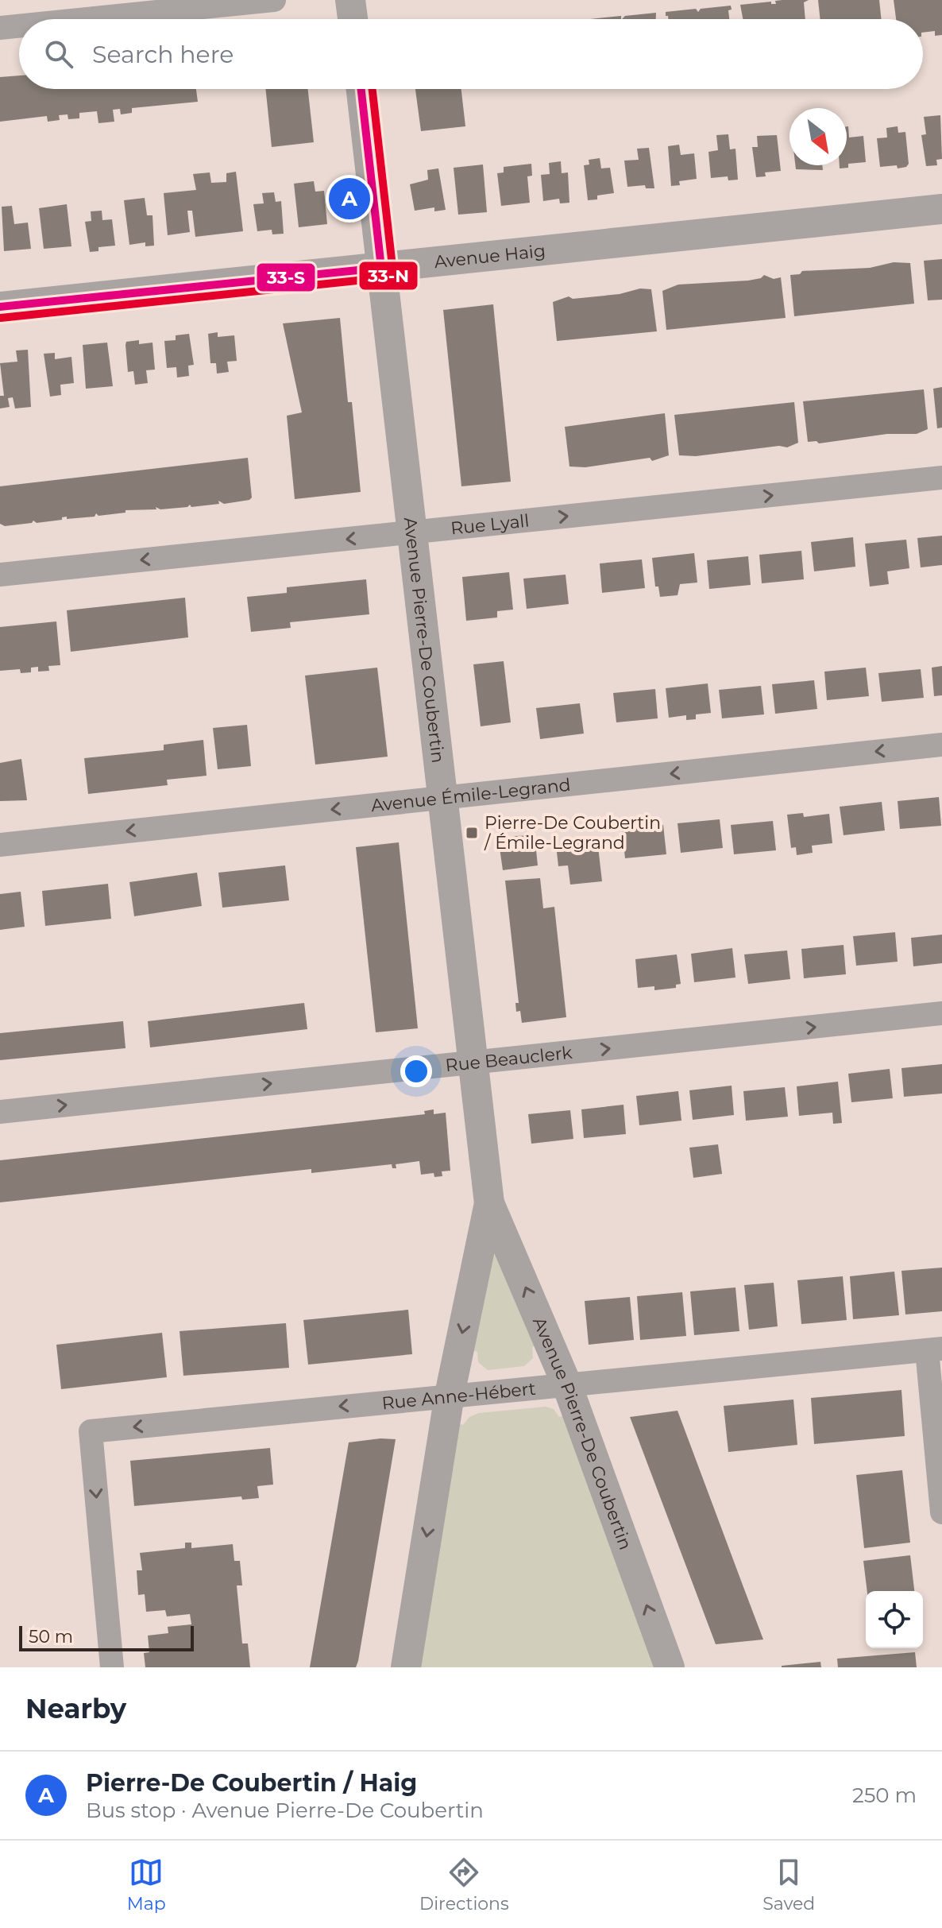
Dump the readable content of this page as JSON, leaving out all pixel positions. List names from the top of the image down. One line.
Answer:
{"streets":{"street":["Avenue Haig","Rue Lyall","Avenue Pierre-De Coubertin","Avenue Émile-Legrand","Rue Beauclerk","Rue Anne-Hébert"]},"crossings":[["Avenue Haig","Avenue Pierre-De Coubertin"],["Rue Lyall","Avenue Pierre-De Coubertin"],["Avenue Pierre-De Coubertin","Avenue Émile-Legrand"],["Avenue Pierre-De Coubertin","Rue Beauclerk"],["Avenue Pierre-De Coubertin","Rue Anne-Hébert"]],"one_way":["Avenue Émile-Legrand","Rue Beauclerk"],"places":{"transit":["Pierre-De Coubertin / Émile-Legrand"]},"lines":["transit line 33-S","transit line 33-N"],"scale_bar":"50 m","north":"bottom right","page":{"search":"Search here","pins":"A","scale":"50 m","heading":"Nearby","list":[{"mark":"A","name":"Pierre-De Coubertin / Haig","note":"Bus stop · Avenue Pierre-De Coubertin","value":"250 m"}],"nav":["Map","Directions","Saved"]}}
